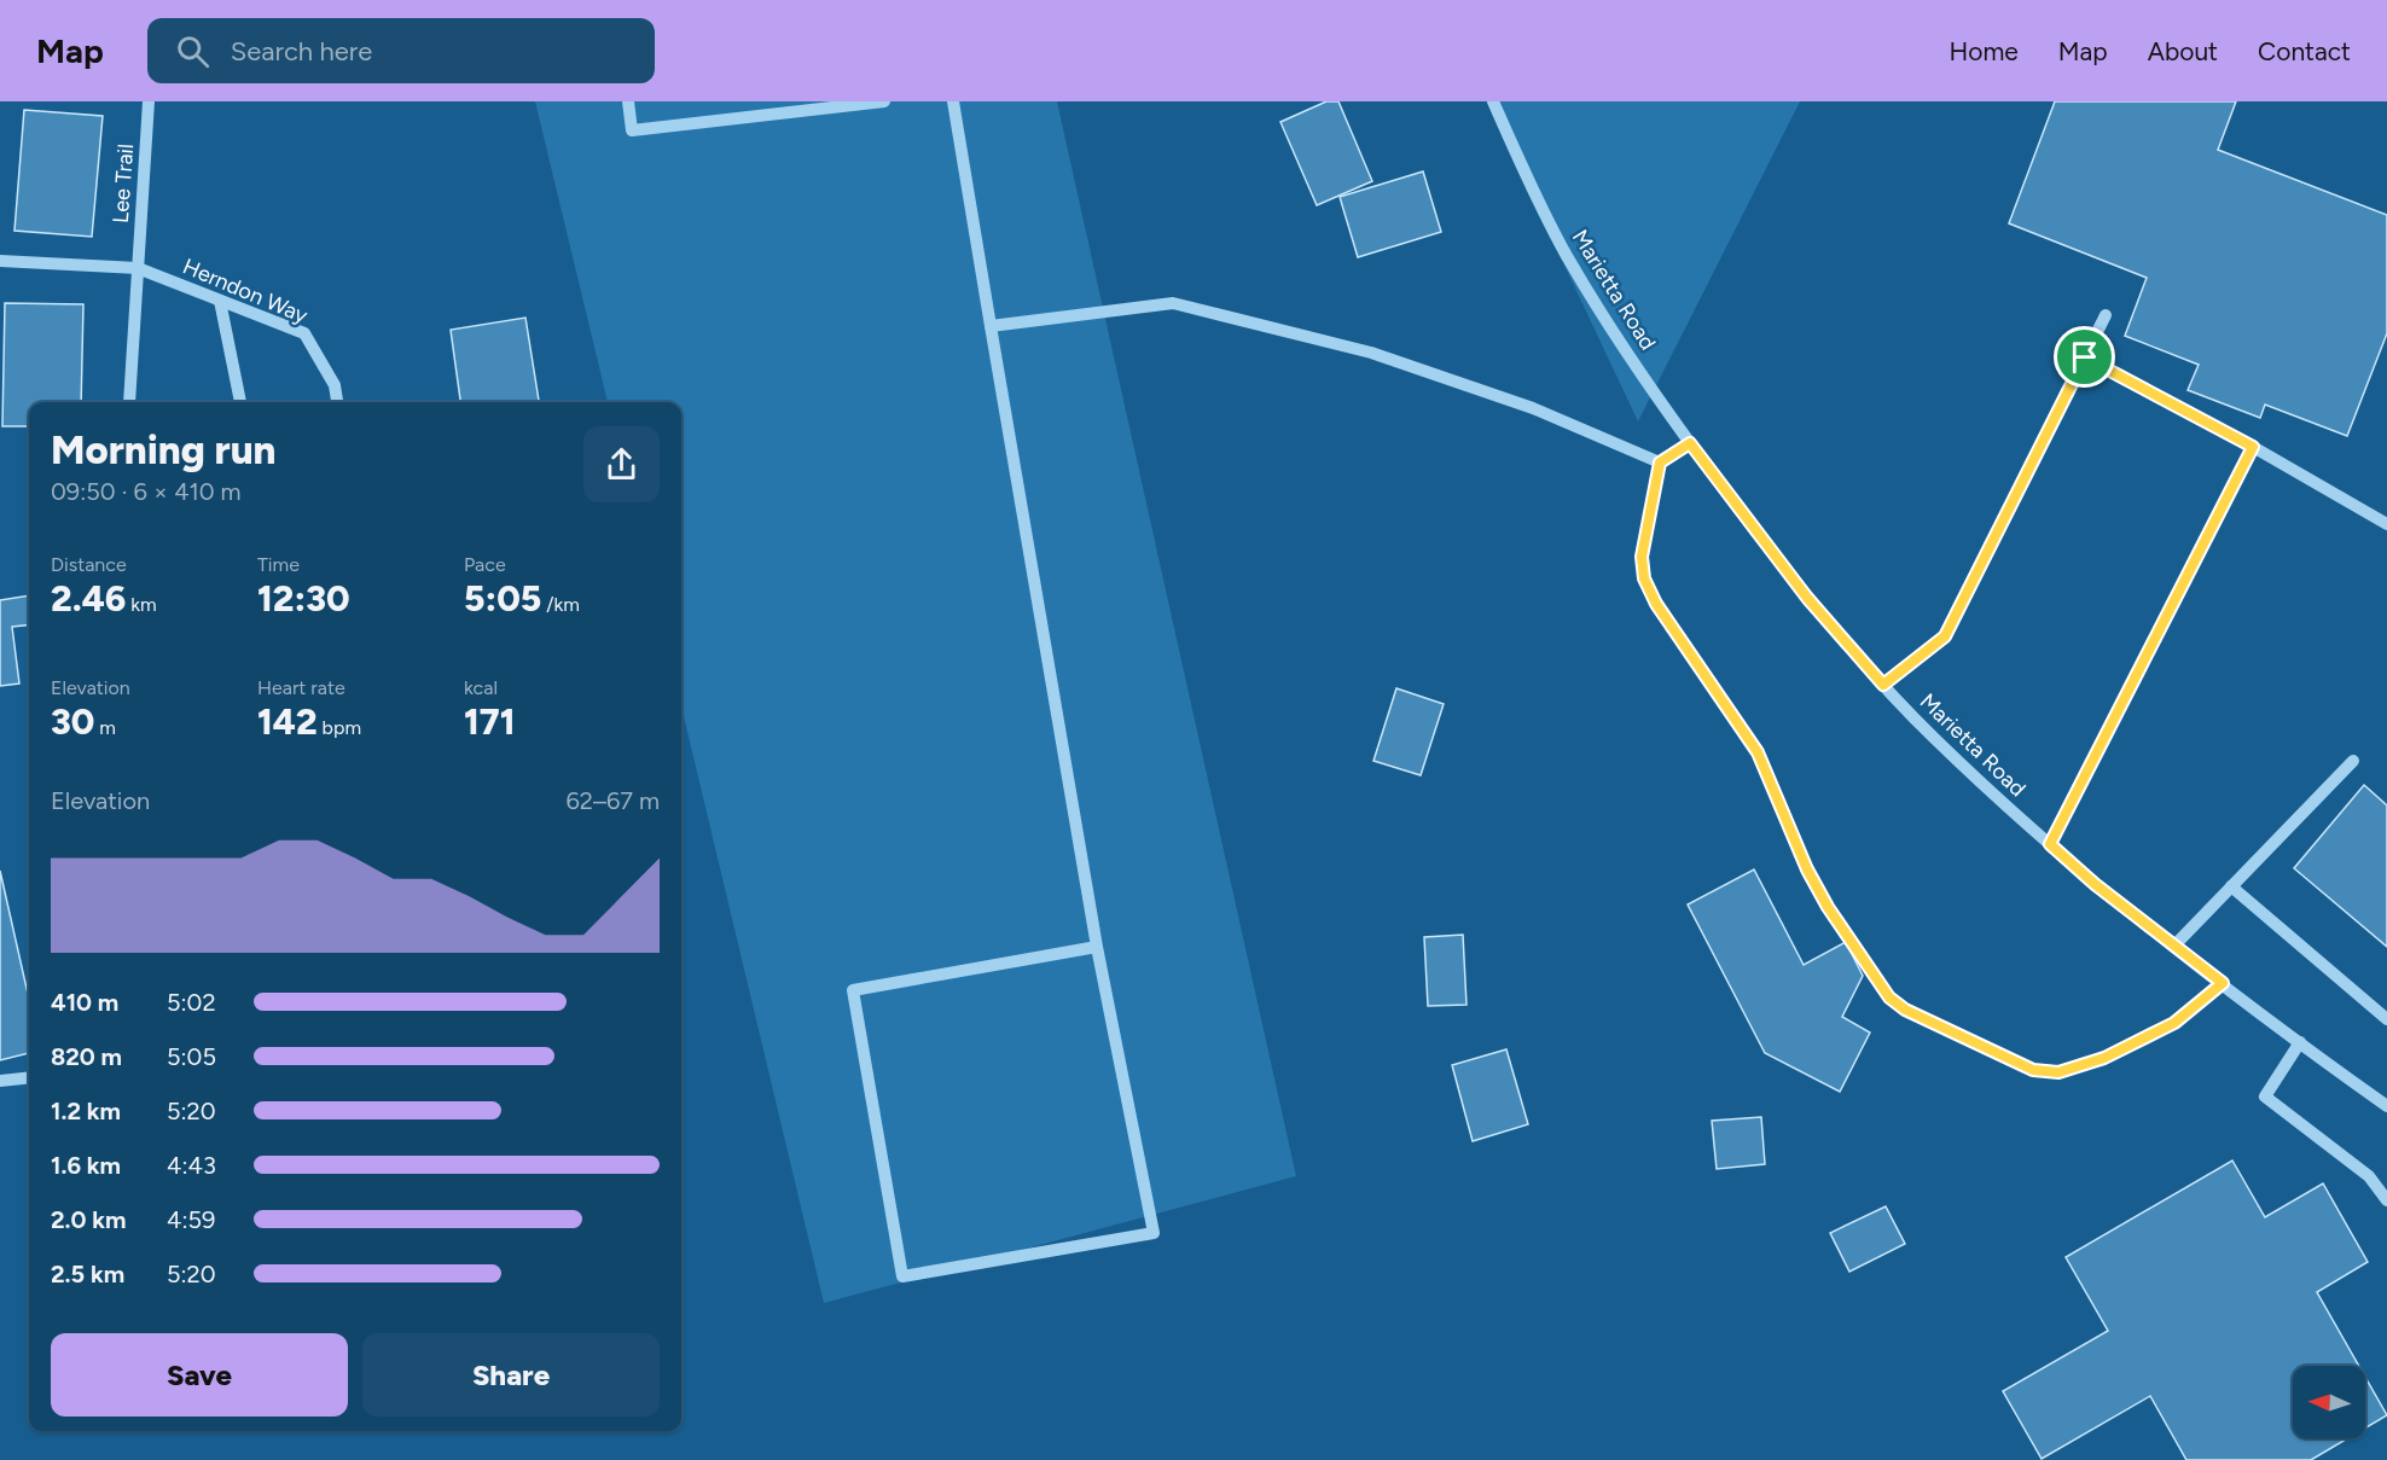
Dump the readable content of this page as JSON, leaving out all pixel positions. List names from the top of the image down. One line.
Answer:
{"streets":{"street":["Lee Trail","Marietta Road","Herndon Way"]},"crossings":[["Lee Trail","Herndon Way"]],"north":"left","page":{"header":"Map","search":"Search here","nav":["Home","Map","About","Contact"],"heading":["Morning run","09:50 · 6 × 410 m"],"stats":[["Distance","2.46 km"],["Time","12:30"],["Pace","5:05 /km"],["Elevation","30 m"],["Heart rate","142 bpm"],["kcal","171"]],"chart":["Elevation","62–67 m"],"list":[{"name":"410 m","note":"5:02"},{"name":"820 m","note":"5:05"},{"name":"1.2 km","note":"5:20"},{"name":"1.6 km","note":"4:43"},{"name":"2.0 km","note":"4:59"},{"name":"2.5 km","note":"5:20"}],"buttons":["Save","Share"]}}
